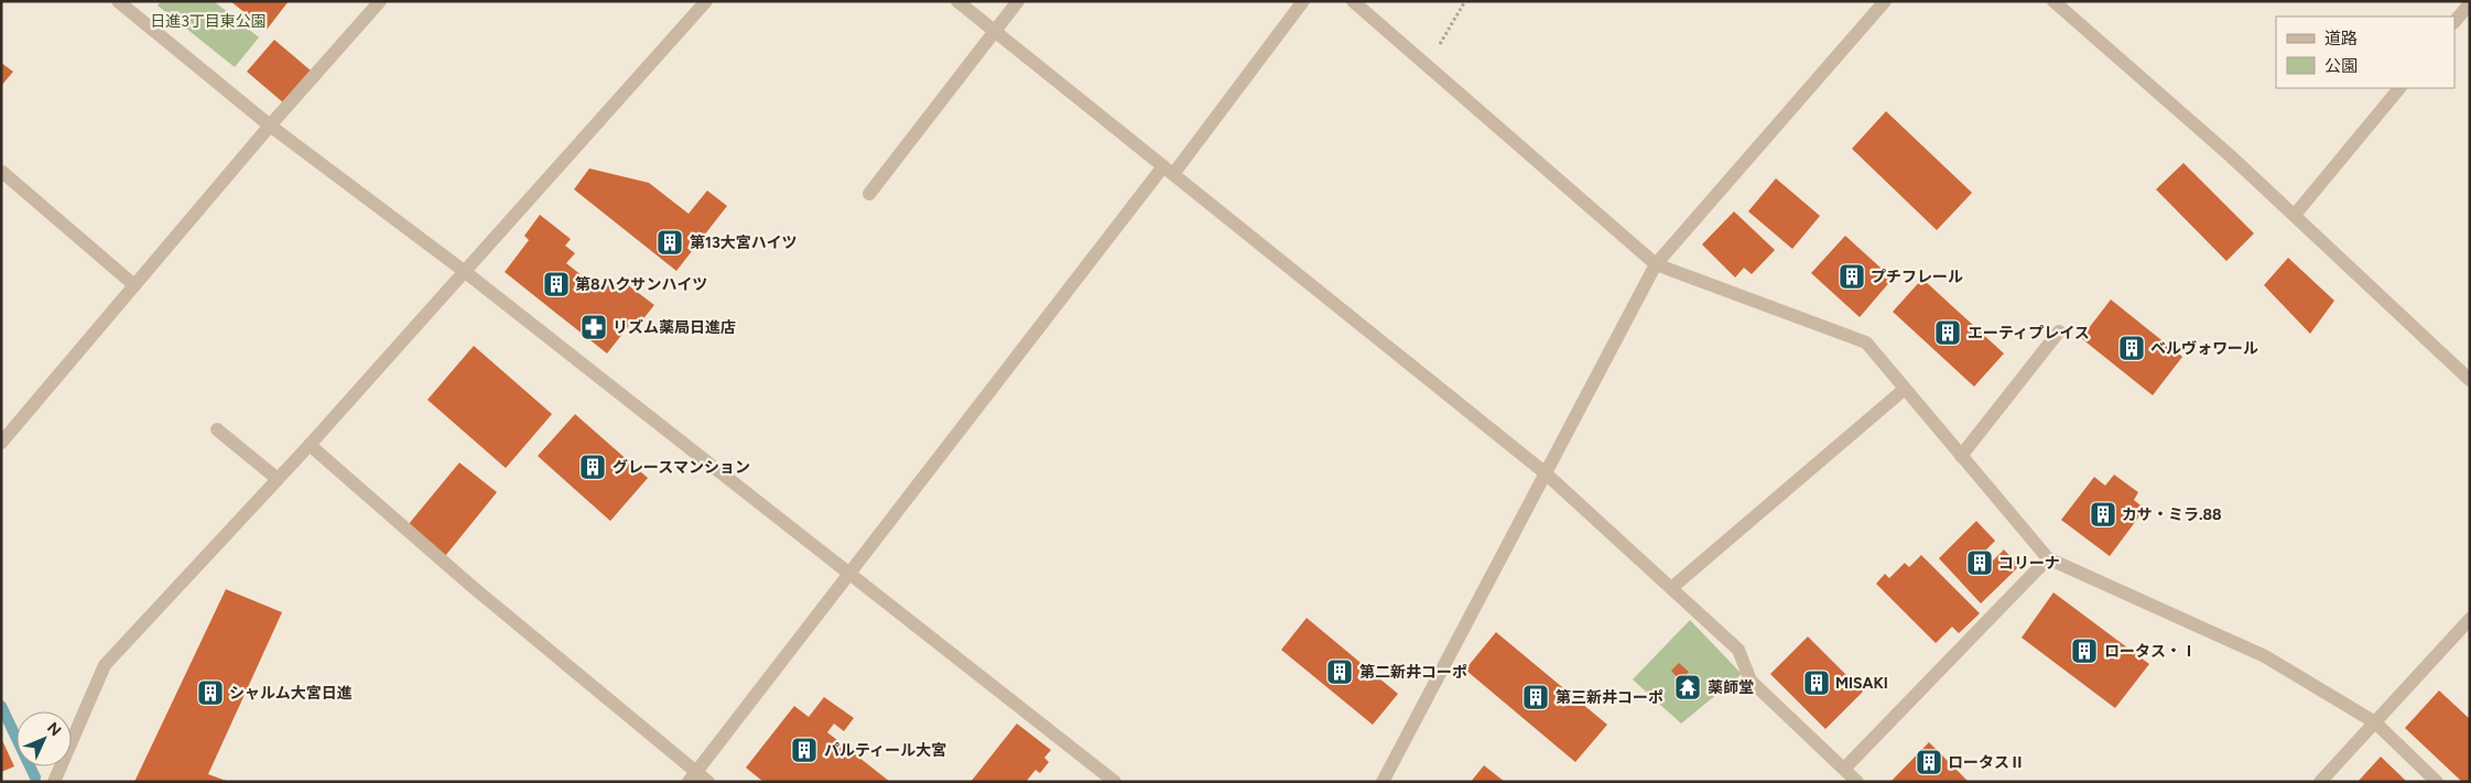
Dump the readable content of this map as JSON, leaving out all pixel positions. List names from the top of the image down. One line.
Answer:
{"parks":["日進3丁目東公園"],"places":{"building":["第13大宮ハイツ","プチフレール","第8ハクサンハイツ","エーティプレイス","ベルヴォワール","グレースマンション","カサ・ミラ.88","コリーナ","ロータス・Ⅰ","第二新井コーポ","MISAKI","シャルム大宮日進","第三新井コーポ","パルティール大宮","ロータスⅡ"],"pharmacy":["リズム薬局日進店"],"temple":["薬師堂"]},"legend":["道路","公園"],"north":"top right"}
